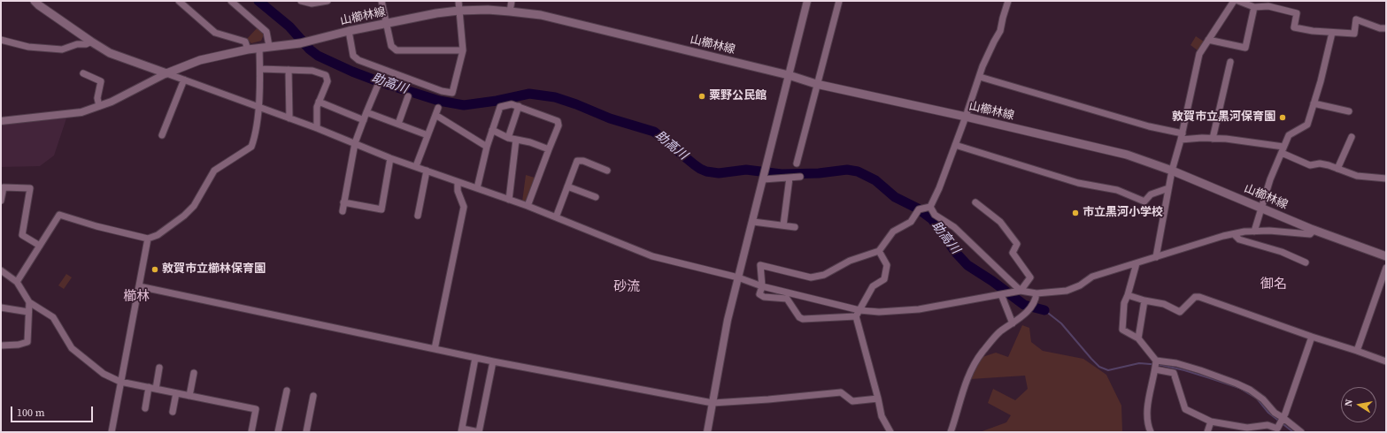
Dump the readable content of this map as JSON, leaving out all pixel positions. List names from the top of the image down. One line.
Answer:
{"streets":{"main road":["山櫛林線"]},"districts":["御名","砂流","櫛林"],"water":["助高川"],"places":["粟野公民館","敦賀市立黒河保育園","市立黒河小学校","敦賀市立櫛林保育園"],"scale_bar":"100 m","north":"left"}
